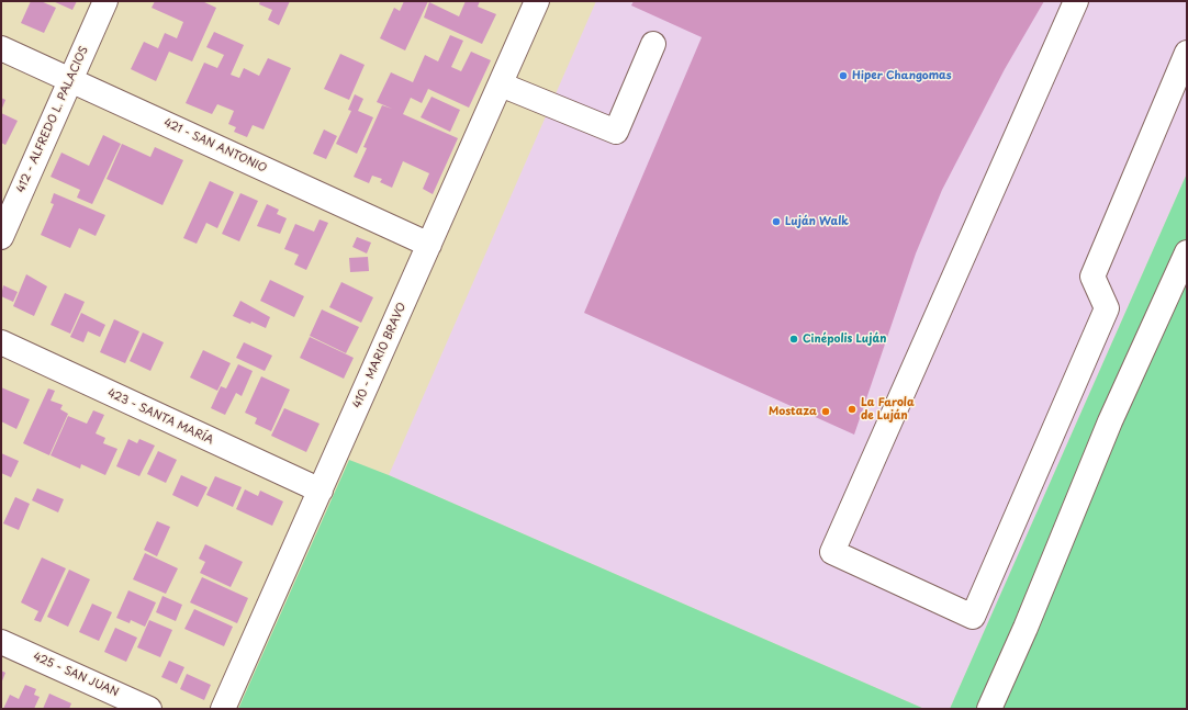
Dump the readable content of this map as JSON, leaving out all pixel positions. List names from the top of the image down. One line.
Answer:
{"streets":{"street":["412 - ALFREDO L. PALACIOS","421 - SAN ANTONIO","410 - MARIO BRAVO","423 - SANTA MARÍA","425 - SAN JUAN"]},"crossings":[["412 - ALFREDO L. PALACIOS","421 - SAN ANTONIO"],["421 - SAN ANTONIO","410 - MARIO BRAVO"],["410 - MARIO BRAVO","423 - SANTA MARÍA"]],"places":["Hiper Changomas","Luján Walk","Cinépolis Luján","La Farola de Luján","Mostaza"]}
